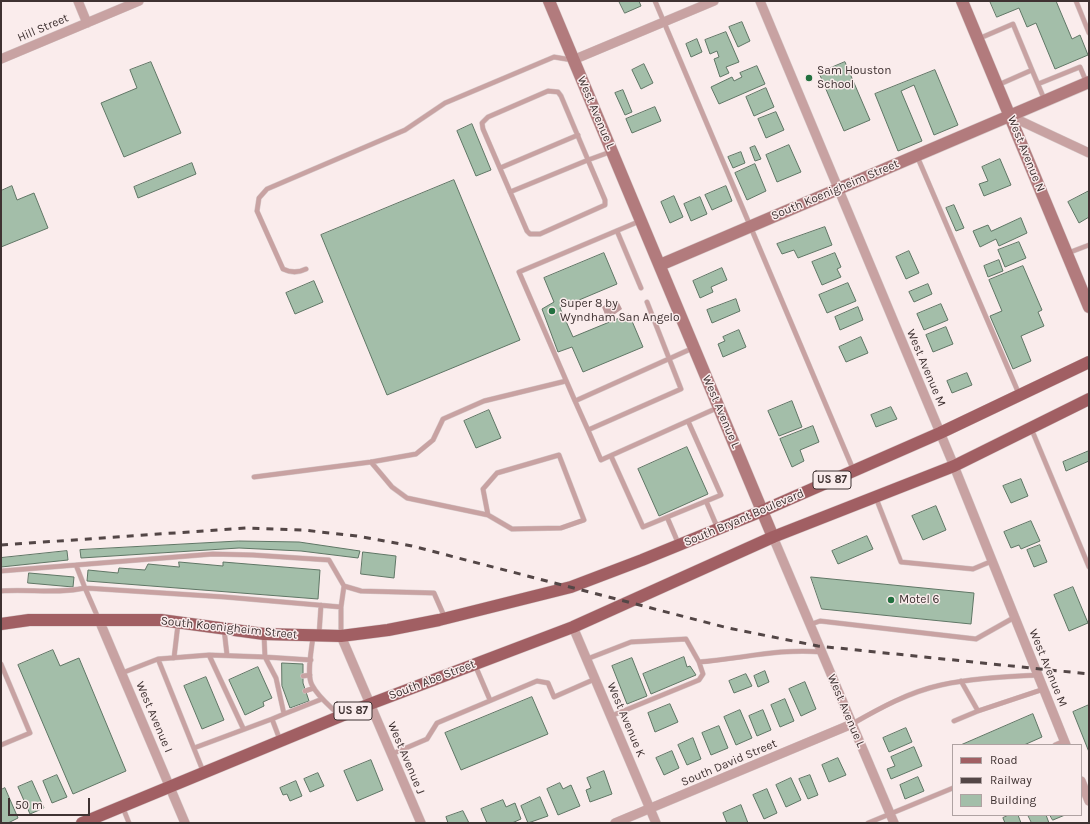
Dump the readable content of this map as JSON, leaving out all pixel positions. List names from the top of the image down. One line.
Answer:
{"streets":{"main road":["West Avenue L","West Avenue N","South Koenigheim Street","US 87","South Bryant Boulevard","South Abe Street"],"street":["Hill Street","West Avenue M","West Avenue I","West Avenue K","West Avenue J","South David Street"]},"crossings":[["West Avenue L","South Koenigheim Street"],["West Avenue L","US 87"],["West Avenue L","South Bryant Boulevard"],["West Avenue L","South Abe Street"],["West Avenue L","South David Street"],["West Avenue N","South Koenigheim Street"],["South Koenigheim Street","West Avenue M"],["South Koenigheim Street","South Bryant Boulevard"],["South Koenigheim Street","West Avenue I"],["South Koenigheim Street","West Avenue J"],["West Avenue M","US 87"],["West Avenue M","South Bryant Boulevard"],["US 87","South Abe Street"],["South Abe Street","West Avenue I"],["South Abe Street","West Avenue K"],["South Abe Street","West Avenue J"],["West Avenue K","South David Street"]],"places":["Sam Houston School","Super 8 by Wyndham San Angelo","Motel 6"],"legend":["Road","Railway","Building"],"scale_bar":"50 m"}
